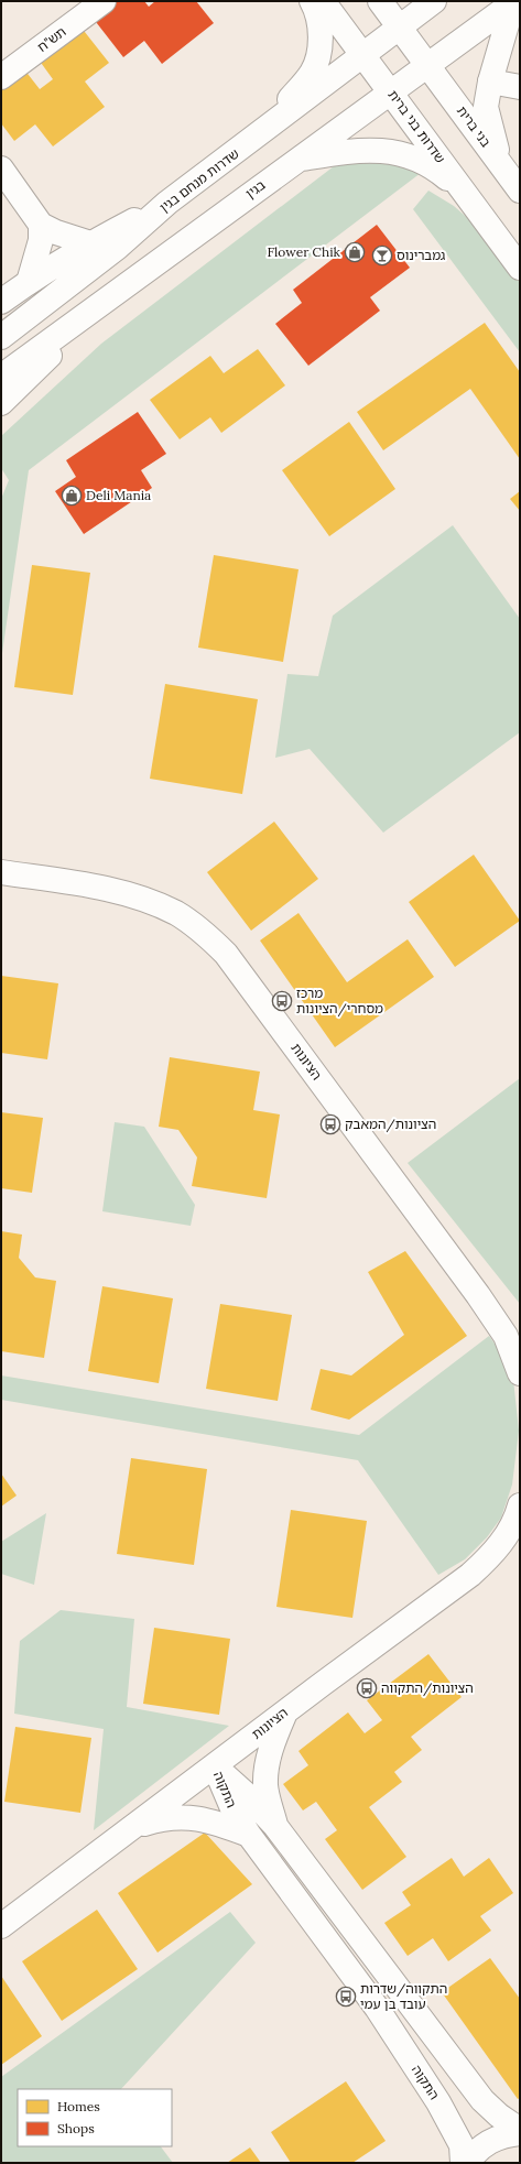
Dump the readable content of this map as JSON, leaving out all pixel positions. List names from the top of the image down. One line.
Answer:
{"streets":{"street":["תש\"ח","שדרות בני ברית","בני ברית","שדרות מנחם בגין","בגין","הציונות","התקוה"]},"crossings":[["שדרות בני ברית","שדרות מנחם בגין"],["שדרות בני ברית","בגין"],["הציונות","התקוה"]],"places":{"shop":["Flower Chik","Deli Mania"],"bar":["גמברינוס"],"bus stop":["מרכז מסחרי/הציונות","הציונות/המאבק","הציונות/התקווה","התקווה/שדרות עובד בן עמי"]},"legend":["Homes","Shops"]}
